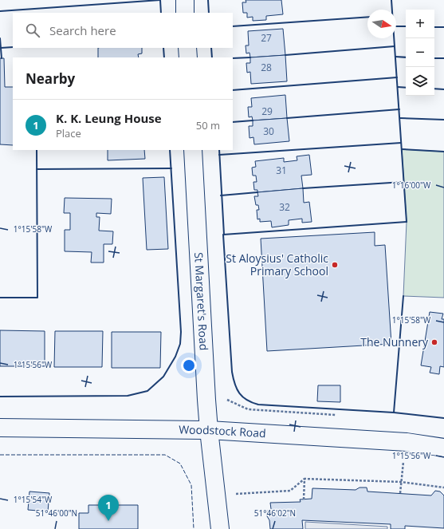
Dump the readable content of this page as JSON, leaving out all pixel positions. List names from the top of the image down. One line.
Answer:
{"streets":{"main road":["St Margaret's Road","Woodstock Road"]},"crossings":[["St Margaret's Road","Woodstock Road"]],"places":["St Aloysius' Catholic Primary School","The Nunnery"],"house_numbers":["27","28","29","30","31","32"],"north":"right","page":{"map_buttons":["+","−"],"search":"Search here","heading":"Nearby","list":[{"mark":"1","name":"K. K. Leung House","note":"Place","value":"50 m"}],"pins":"1"},"coordinates":["1°16'00\"W","1°15'58\"W","1°15'56\"W","1°15'54\"W","51°46'00\"N","51°46'02\"N"]}
